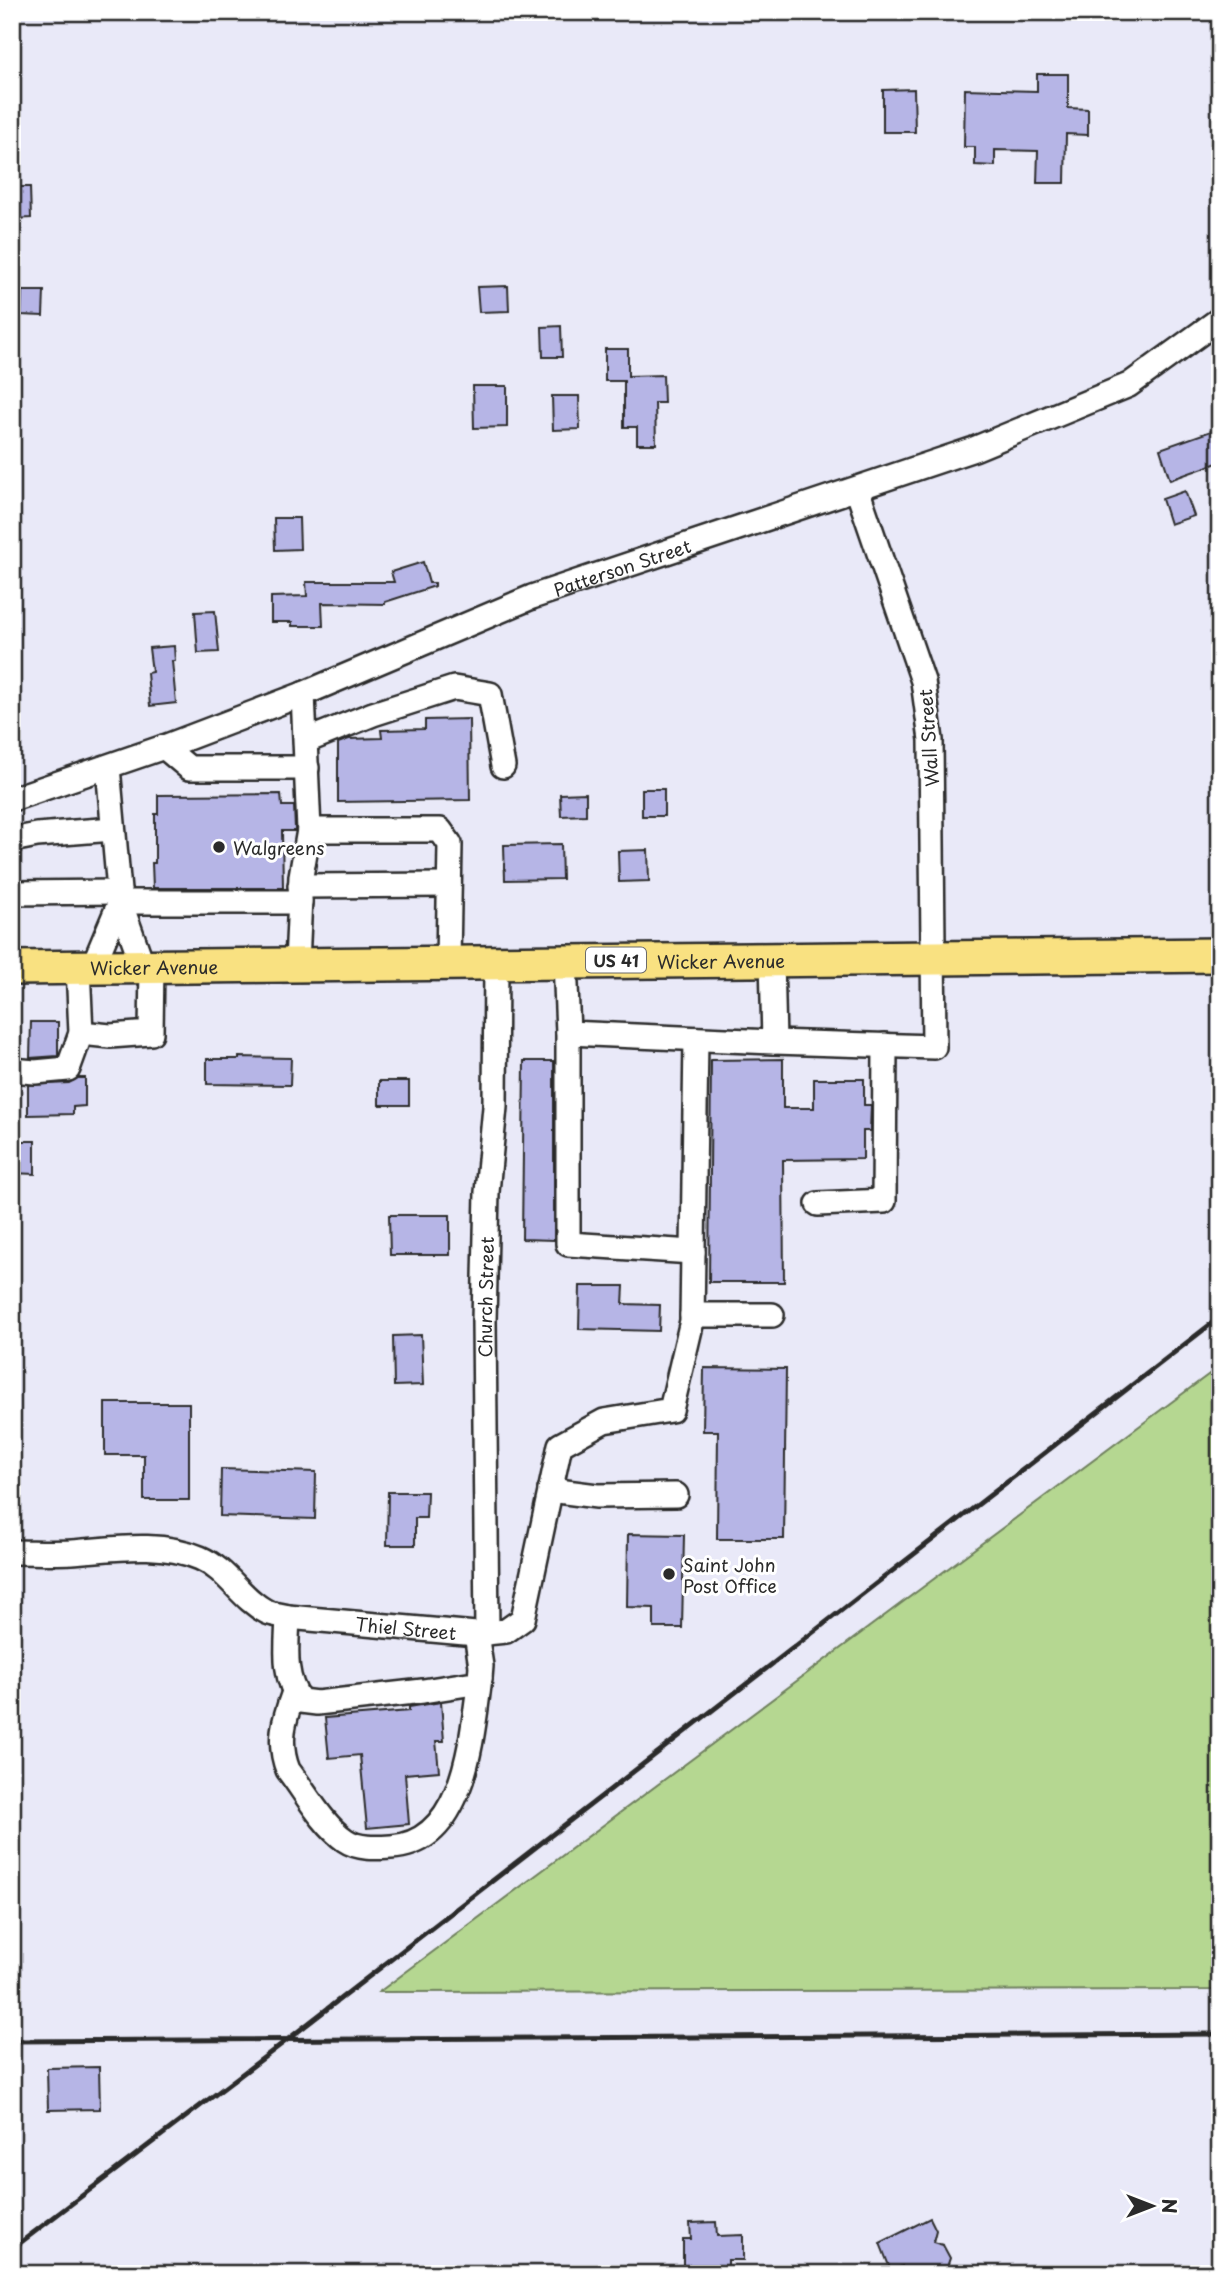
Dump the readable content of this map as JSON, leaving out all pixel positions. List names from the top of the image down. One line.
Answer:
{"streets":{"highway":["Wicker Avenue","US 41"],"street":["Patterson Street","Wall Street","Church Street","Thiel Street"]},"crossings":[["Patterson Street","Wall Street"],["Wall Street","Wicker Avenue"],["Wicker Avenue","Church Street"],["Church Street","Thiel Street"]],"places":["Walgreens","Saint John Post Office"],"north":"right"}
